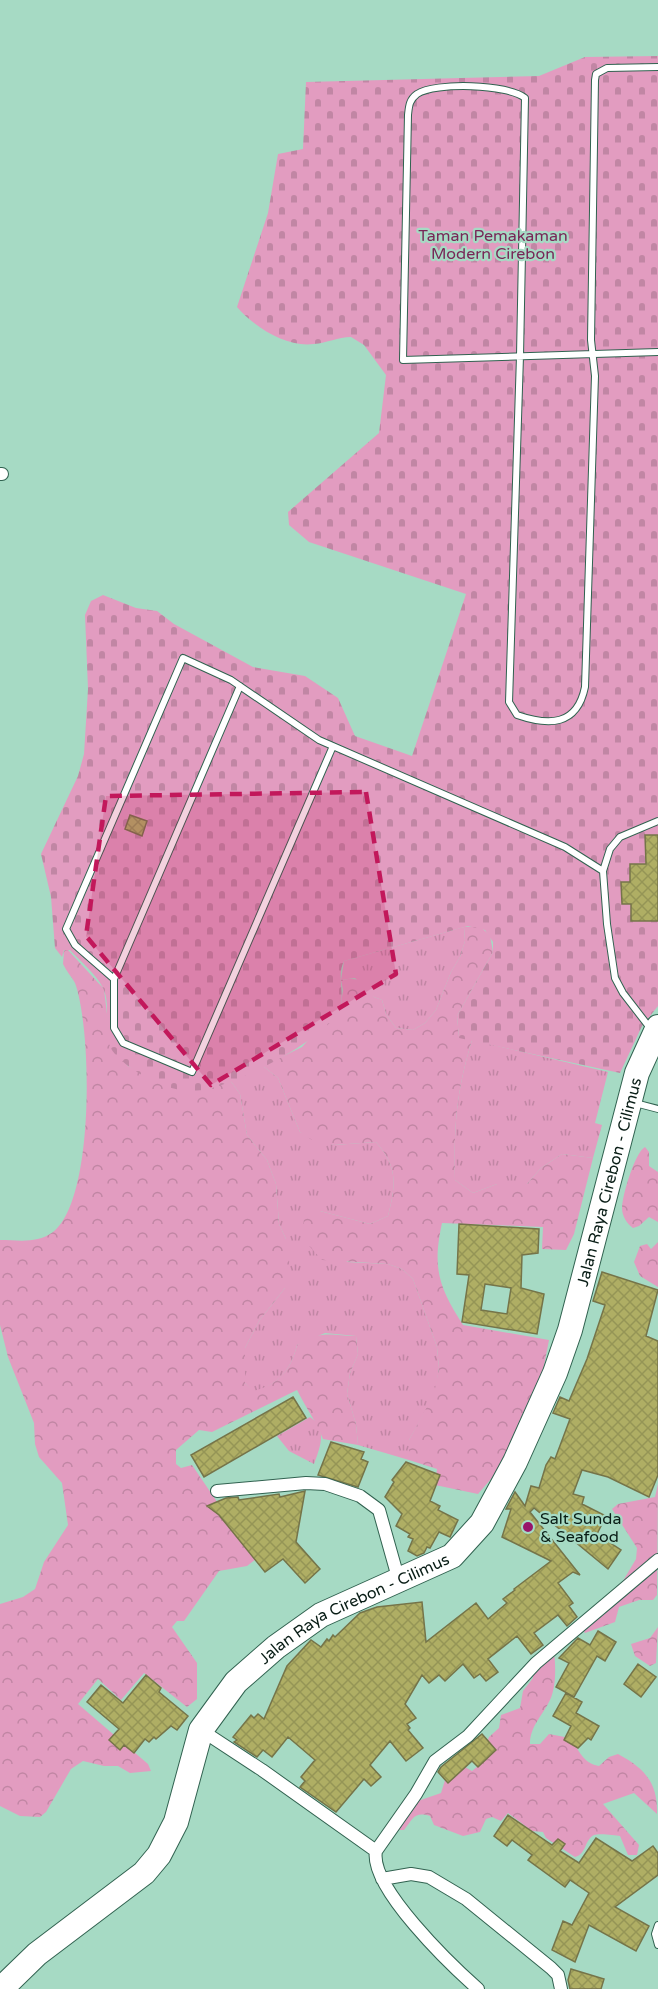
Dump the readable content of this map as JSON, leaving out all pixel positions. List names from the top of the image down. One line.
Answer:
{"streets":{"highway":["Jalan Raya Cirebon - Cilimus"]},"parks":["Taman Pemakaman Modern Cirebon"],"places":["Salt Sunda & Seafood"]}
